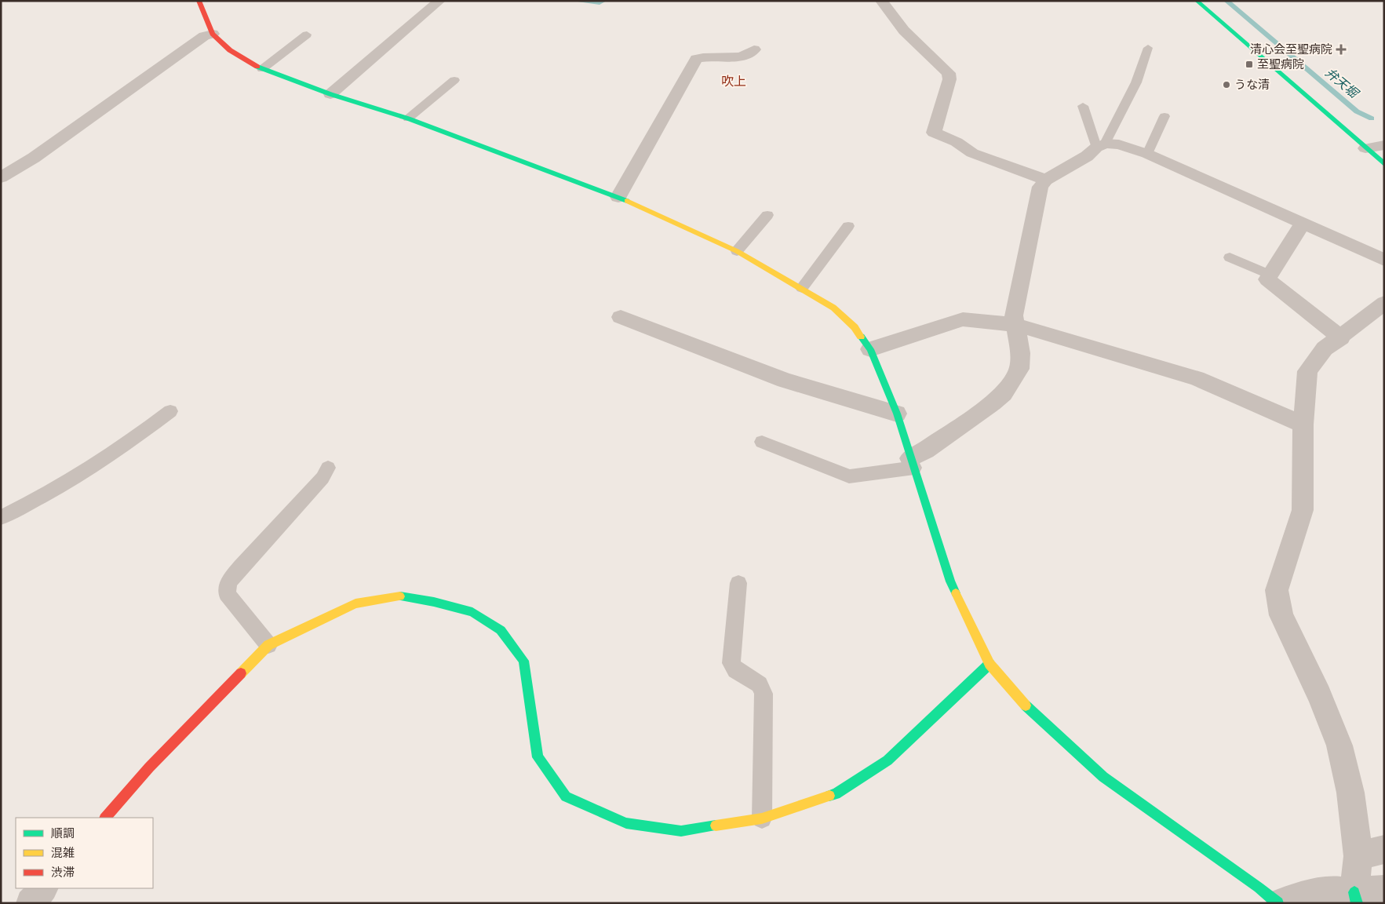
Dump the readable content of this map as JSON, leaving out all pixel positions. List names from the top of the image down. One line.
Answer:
{"districts":["吹上"],"water":["弁天堀"],"places":{"health":["清心会至聖病院"],"transit":["至聖病院"],"other":["うな清"]},"legend":["順調","混雑","渋滞"]}
